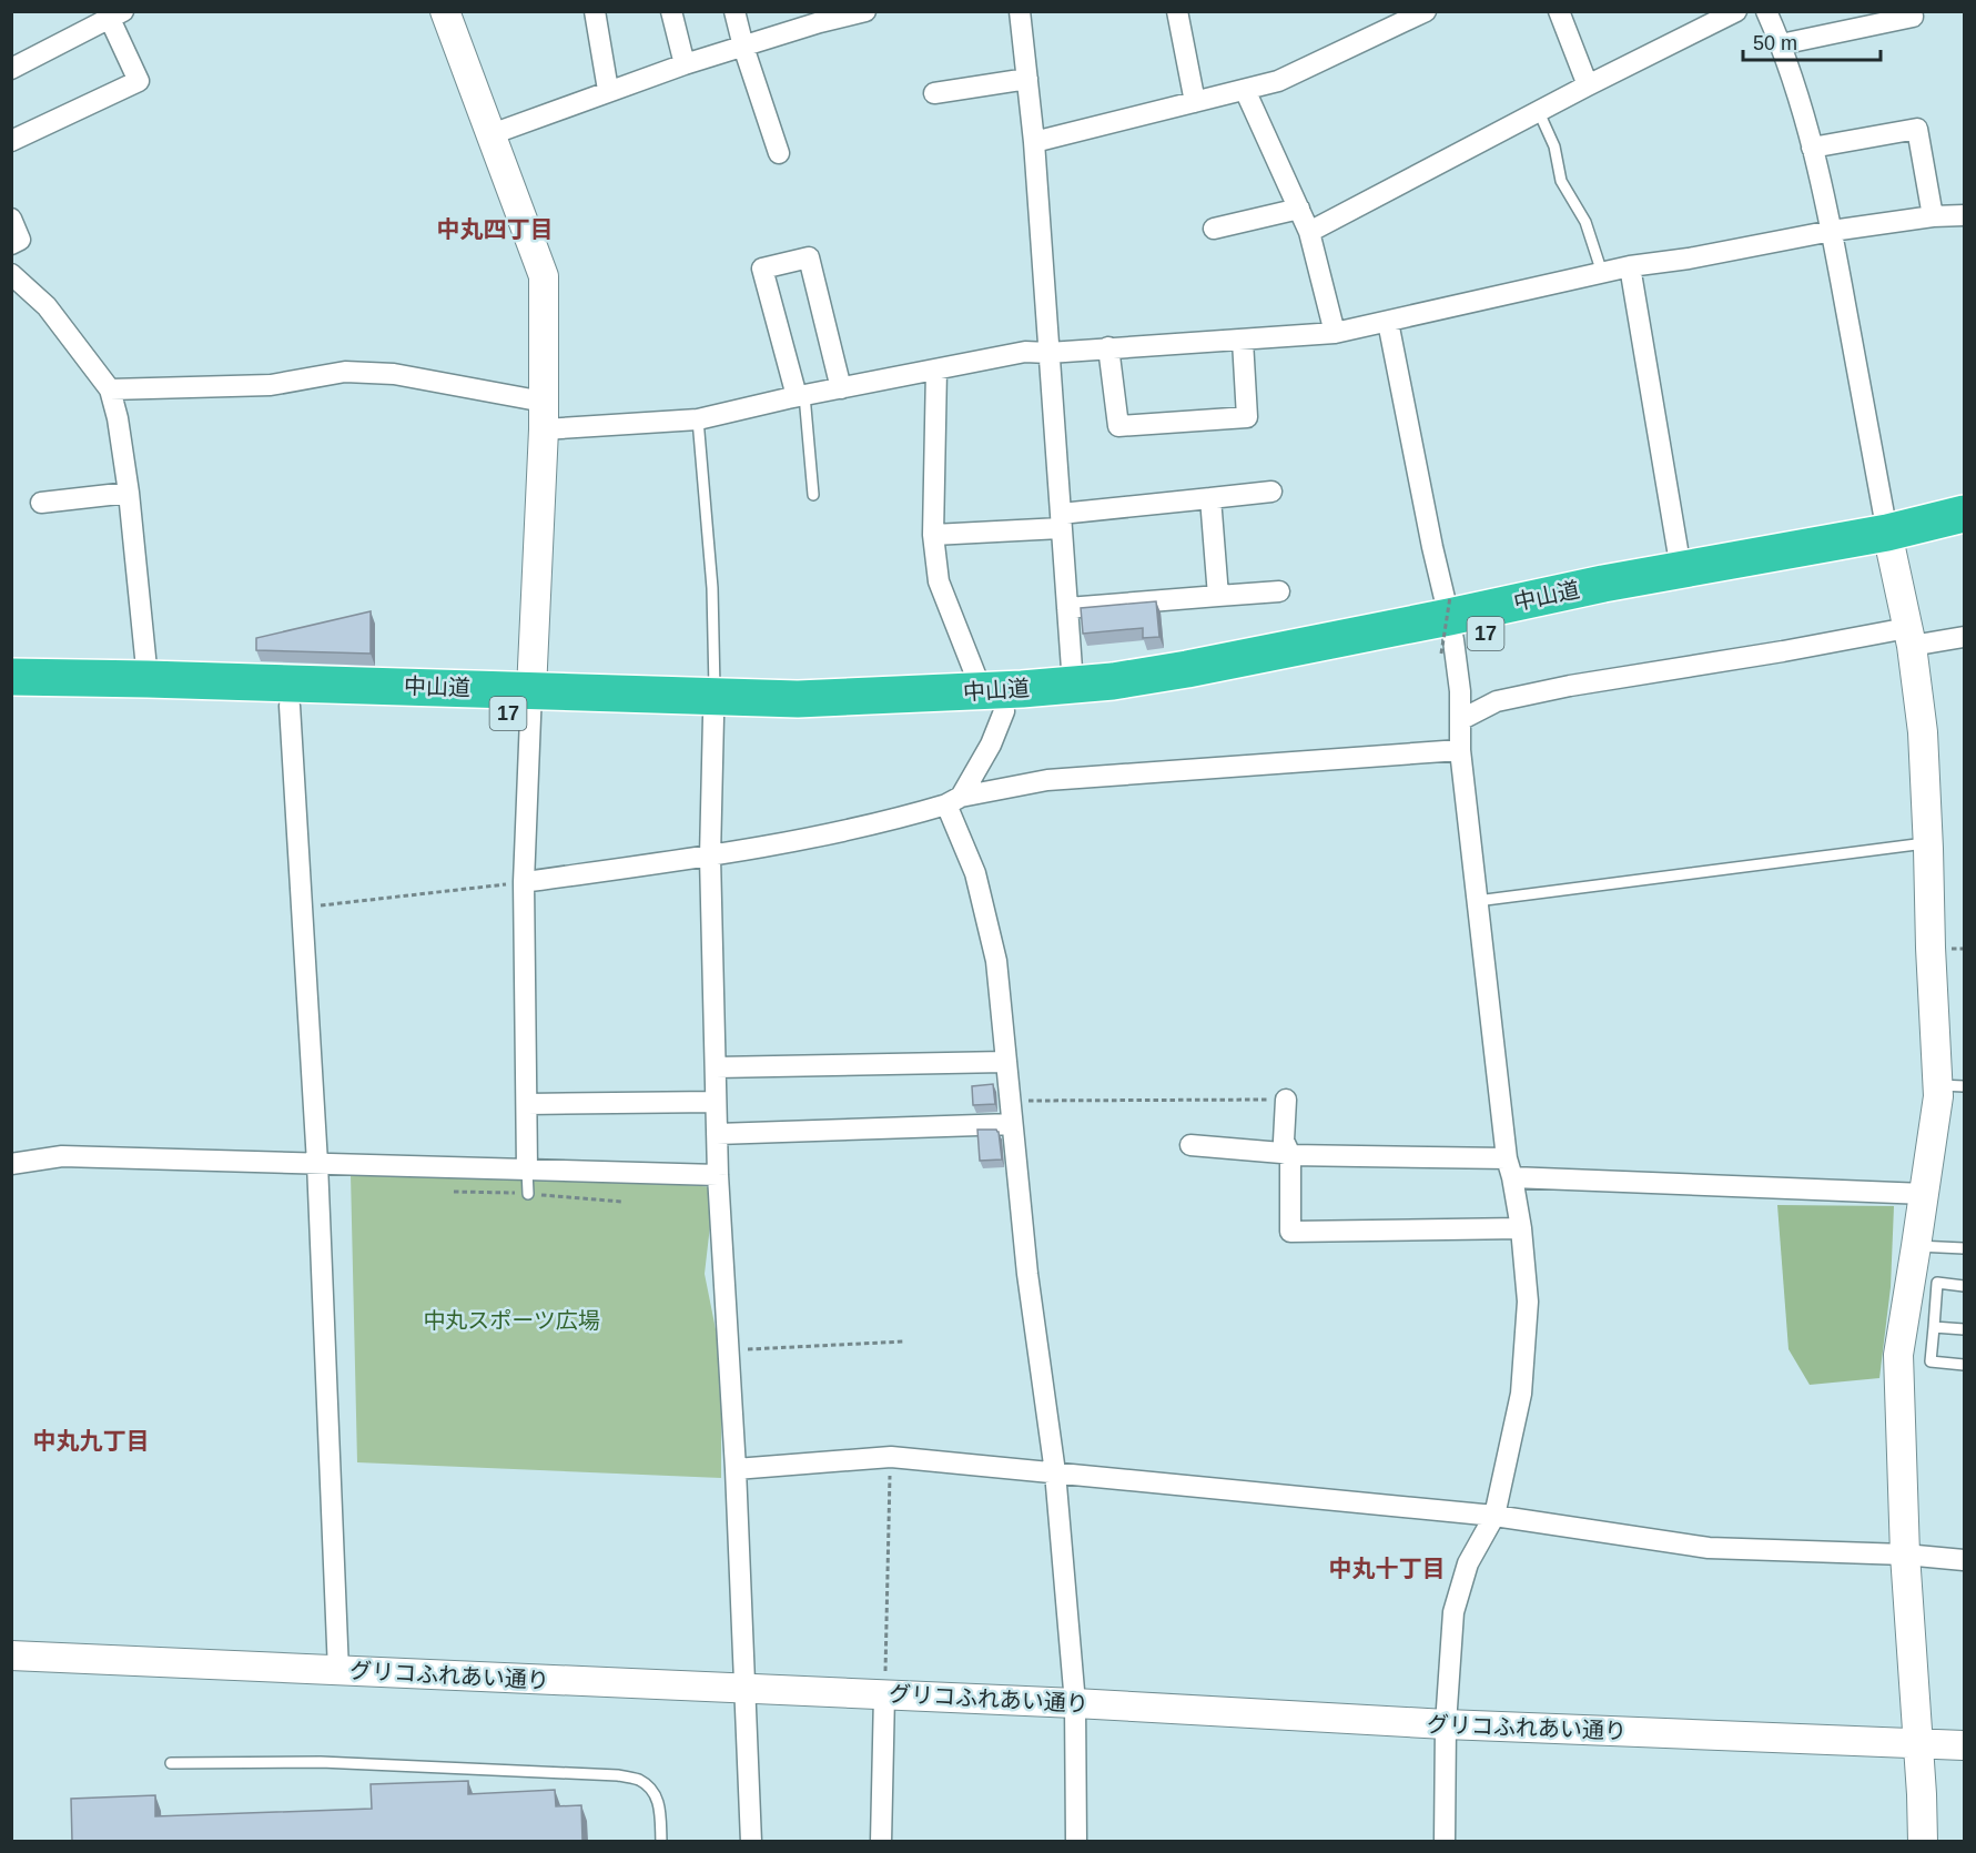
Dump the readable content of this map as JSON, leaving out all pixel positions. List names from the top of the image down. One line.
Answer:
{"streets":{"highway":["中山道","17"],"street":["グリコふれあい通り"]},"districts":["中丸四丁目","中丸九丁目","中丸十丁目"],"parks":["中丸スポーツ広場"],"scale_bar":"50 m"}
